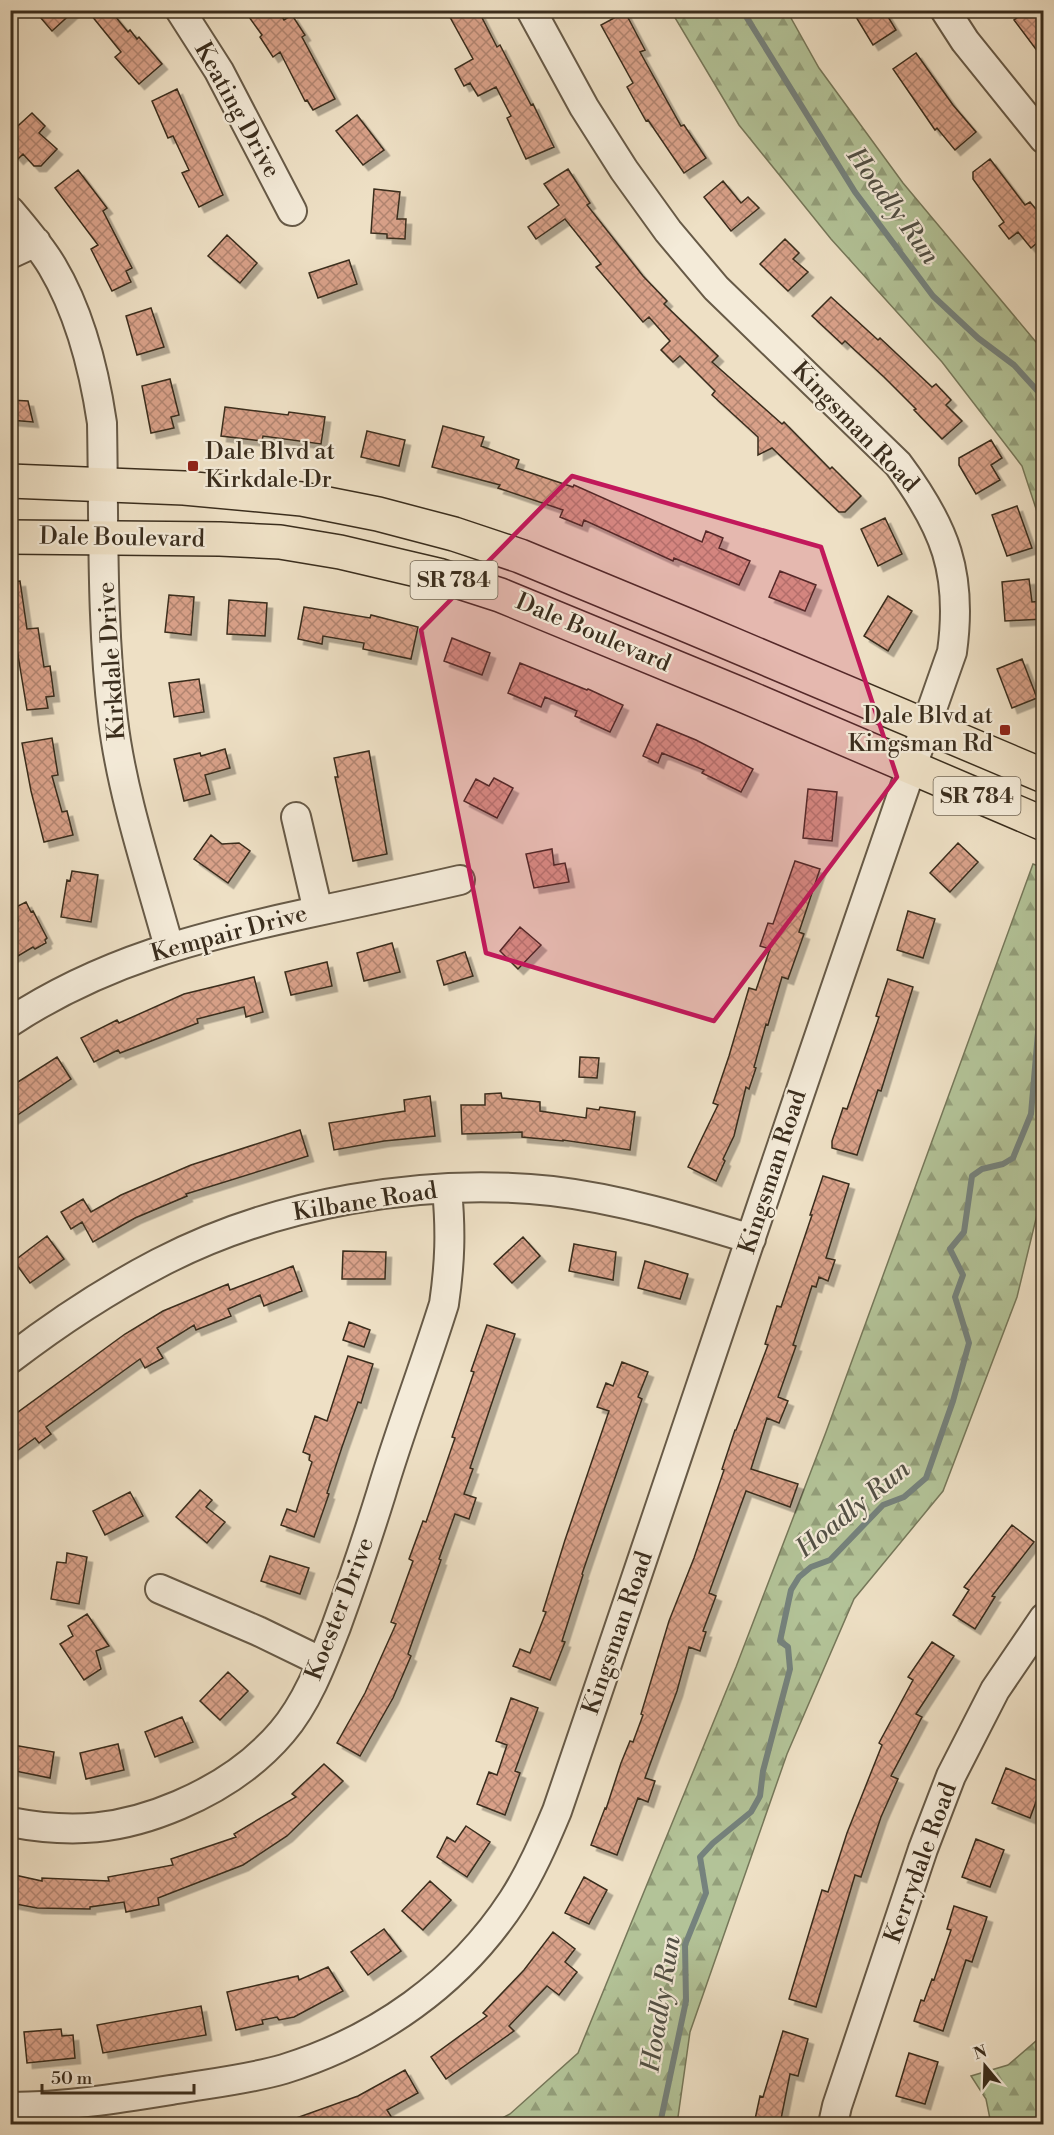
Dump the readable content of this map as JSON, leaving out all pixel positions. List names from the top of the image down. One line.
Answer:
{"streets":{"main road":["Dale Boulevard","SR 784"],"street":["Keating Drive","Kingsman Road","Kirkdale Drive","Kempair Drive","Kilbane Road","Koester Drive","Kerrydale Road"]},"crossings":[["Kingsman Road","Dale Boulevard"],["Kingsman Road","Kilbane Road"],["Dale Boulevard","Kirkdale Drive"],["Kirkdale Drive","Kempair Drive"],["Kilbane Road","Koester Drive"]],"water":["Hoadly Run"],"places":{"transit":["Dale Blvd at Kirkdale Dr","Dale Blvd at Kingsman Rd"]},"scale_bar":"50 m","north":"top"}
